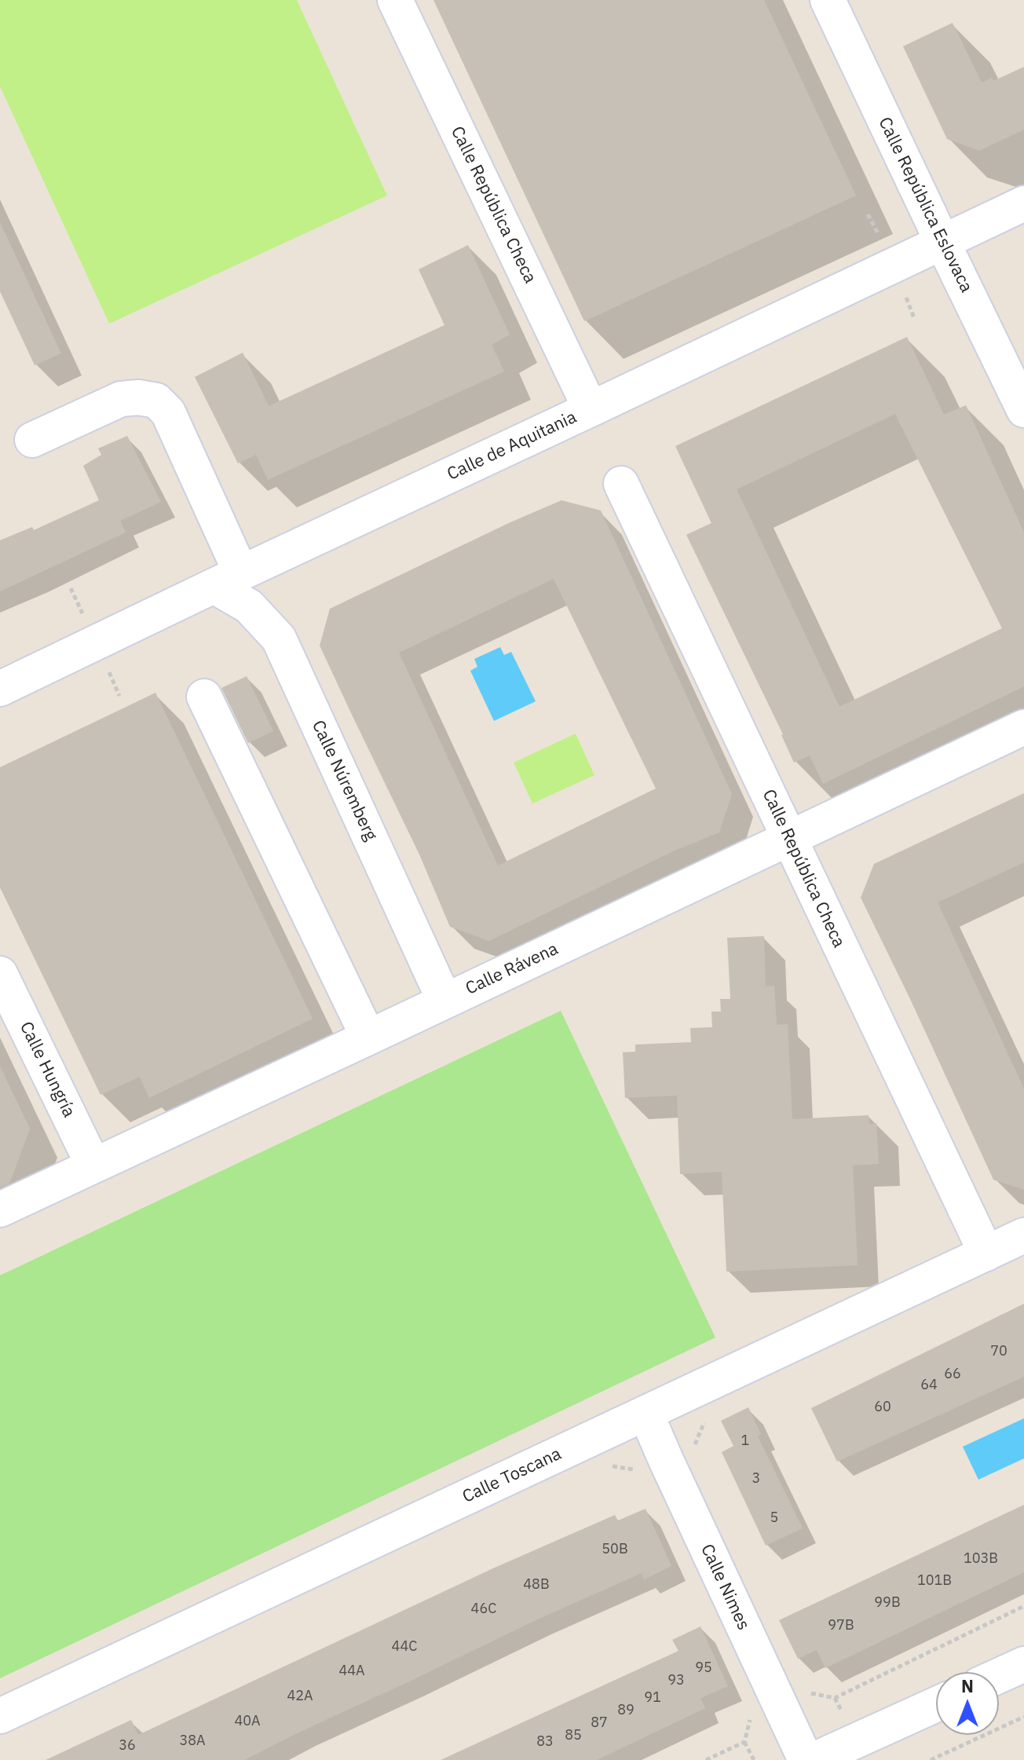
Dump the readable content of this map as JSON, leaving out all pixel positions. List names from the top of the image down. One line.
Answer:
{"streets":{"street":["Calle República Checa","Calle República Eslovaca","Calle de Aquitania","Calle Núremberg","Calle Rávena","Calle Hungría","Calle Toscana","Calle Nimes"]},"crossings":[["Calle República Checa","Calle de Aquitania"],["Calle República Checa","Calle Rávena"],["Calle República Checa","Calle Toscana"],["Calle República Eslovaca","Calle de Aquitania"],["Calle de Aquitania","Calle Núremberg"],["Calle Núremberg","Calle Rávena"],["Calle Rávena","Calle Hungría"],["Calle Toscana","Calle Nimes"]],"house_numbers":["70","66","64","60","1","3","5","50B","103B","101B","48B","99B","46C","97B","44C","95","44A","93","42A","91","89","40A","87","85","38A","83","36"],"north":"top"}
